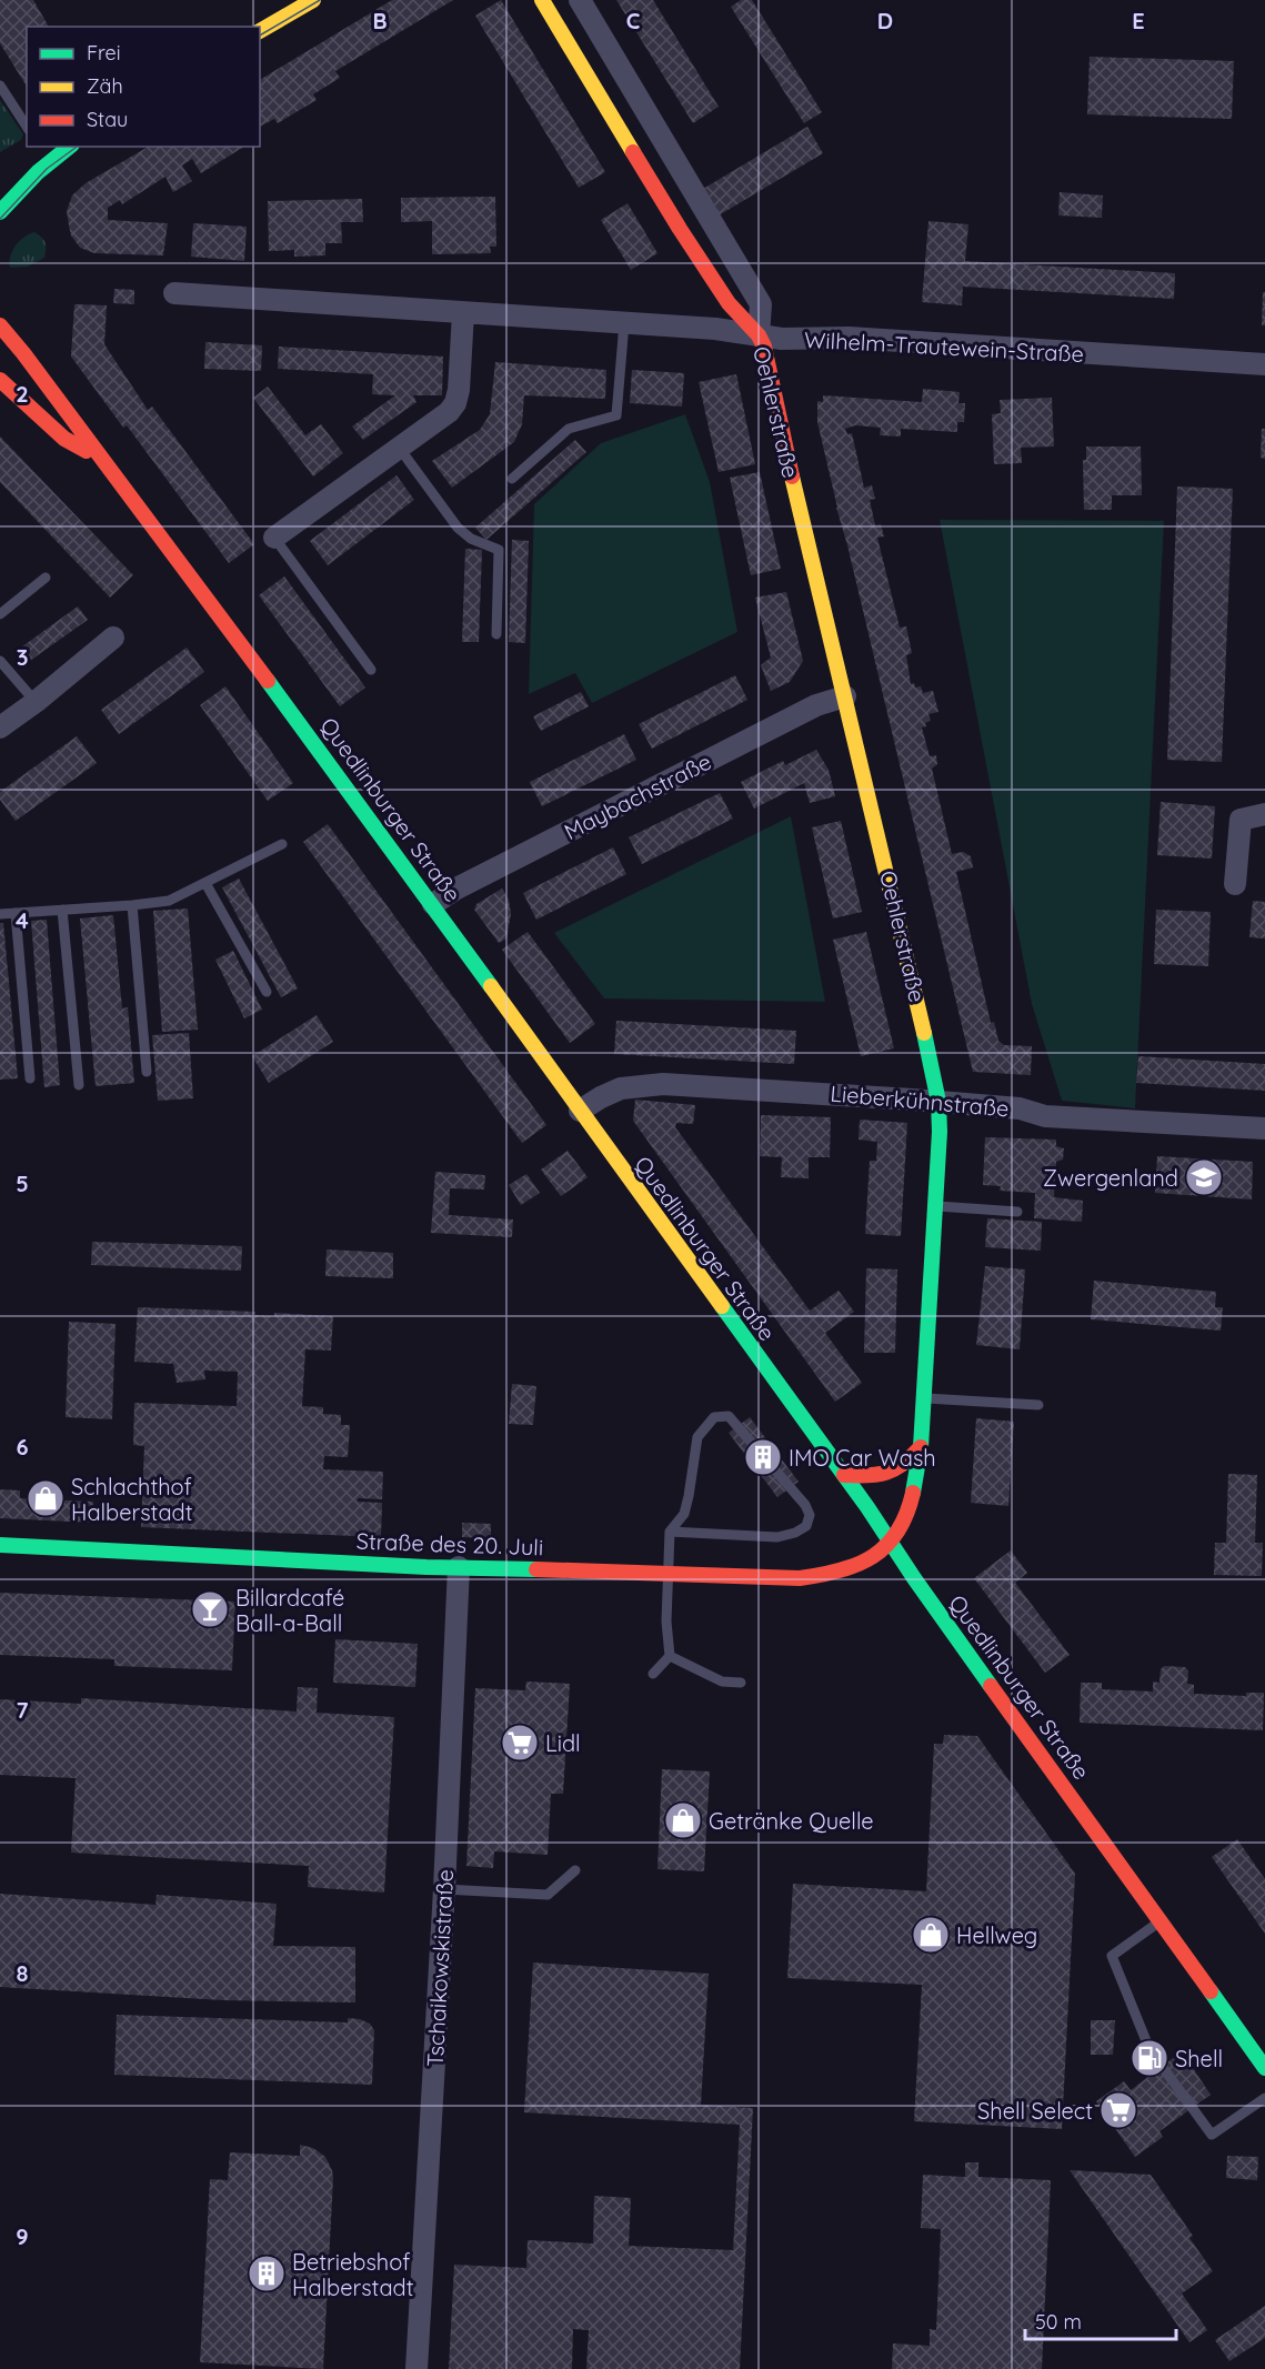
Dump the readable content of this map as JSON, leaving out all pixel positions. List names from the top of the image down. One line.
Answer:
{"streets":{"street":["Wilhelm-Trautewein-Straße","Oehlerstraße","Maybachstraße","Quedlinburger Straße","Lieberkühnstraße","Straße des 20. Juli","Tschaikowskistraße"]},"crossings":[["Wilhelm-Trautewein-Straße","Oehlerstraße"],["Oehlerstraße","Maybachstraße"],["Oehlerstraße","Quedlinburger Straße"],["Oehlerstraße","Lieberkühnstraße"],["Oehlerstraße","Straße des 20. Juli"],["Maybachstraße","Quedlinburger Straße"],["Quedlinburger Straße","Lieberkühnstraße"],["Quedlinburger Straße","Straße des 20. Juli"],["Straße des 20. Juli","Tschaikowskistraße"]],"places":{"school or university":["Zwergenland"],"building":["IMO Car Wash","Betriebshof Halberstadt"],"shop":["Schlachthof Halberstadt","Getränke Quelle","Hellweg"],"bar":["Billardcafé Ball-a-Ball"],"supermarket":["Lidl","Shell Select"],"fuel station":["Shell"]},"legend":["Frei","Zäh","Stau"],"scale_bar":"50 m","grid":{"columns":["B","C","D","E"],"rows":["2","3","4","5","6","7","8","9"]}}
